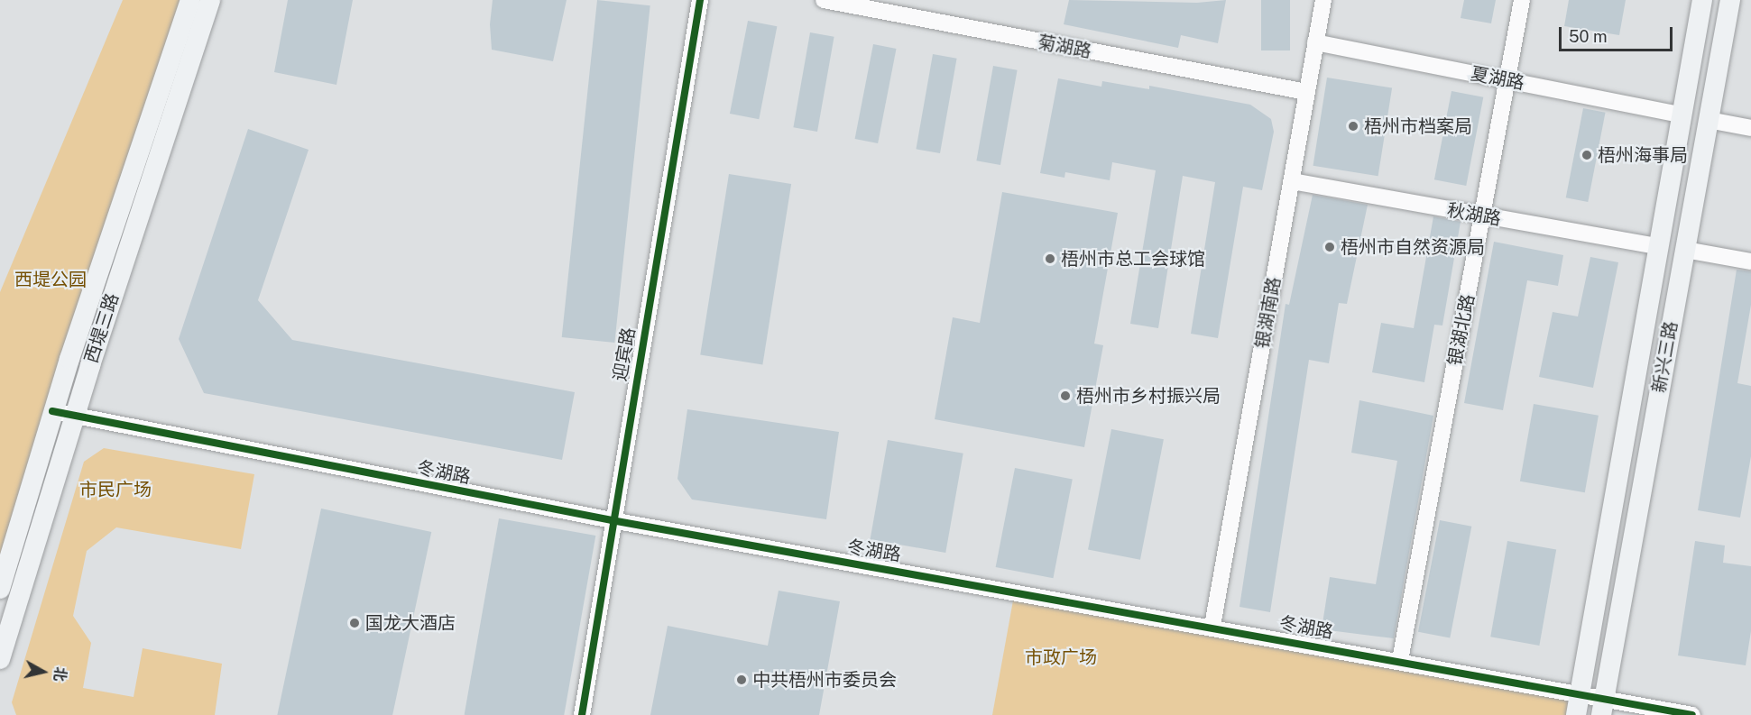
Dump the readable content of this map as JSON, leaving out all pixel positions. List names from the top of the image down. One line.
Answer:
{"streets":{"main road":["西堤三路","新兴三路"],"street":["菊湖路","夏湖路","秋湖路","银湖南路","银湖北路","迎宾路","冬湖路"]},"crossings":[["菊湖路","银湖南路"],["夏湖路","银湖南路"],["夏湖路","银湖北路"],["夏湖路","新兴三路"],["秋湖路","银湖南路"],["秋湖路","银湖北路"],["秋湖路","新兴三路"],["银湖南路","冬湖路"],["西堤三路","冬湖路"],["银湖北路","冬湖路"],["迎宾路","冬湖路"],["新兴三路","冬湖路"]],"parks":["西堤公园","市民广场","市政广场"],"places":["梧州市档案局","梧州海事局","梧州市自然资源局","梧州市总工会球馆","梧州市乡村振兴局","国龙大酒店","中共梧州市委员会"],"scale_bar":"50 m","north":"right"}
